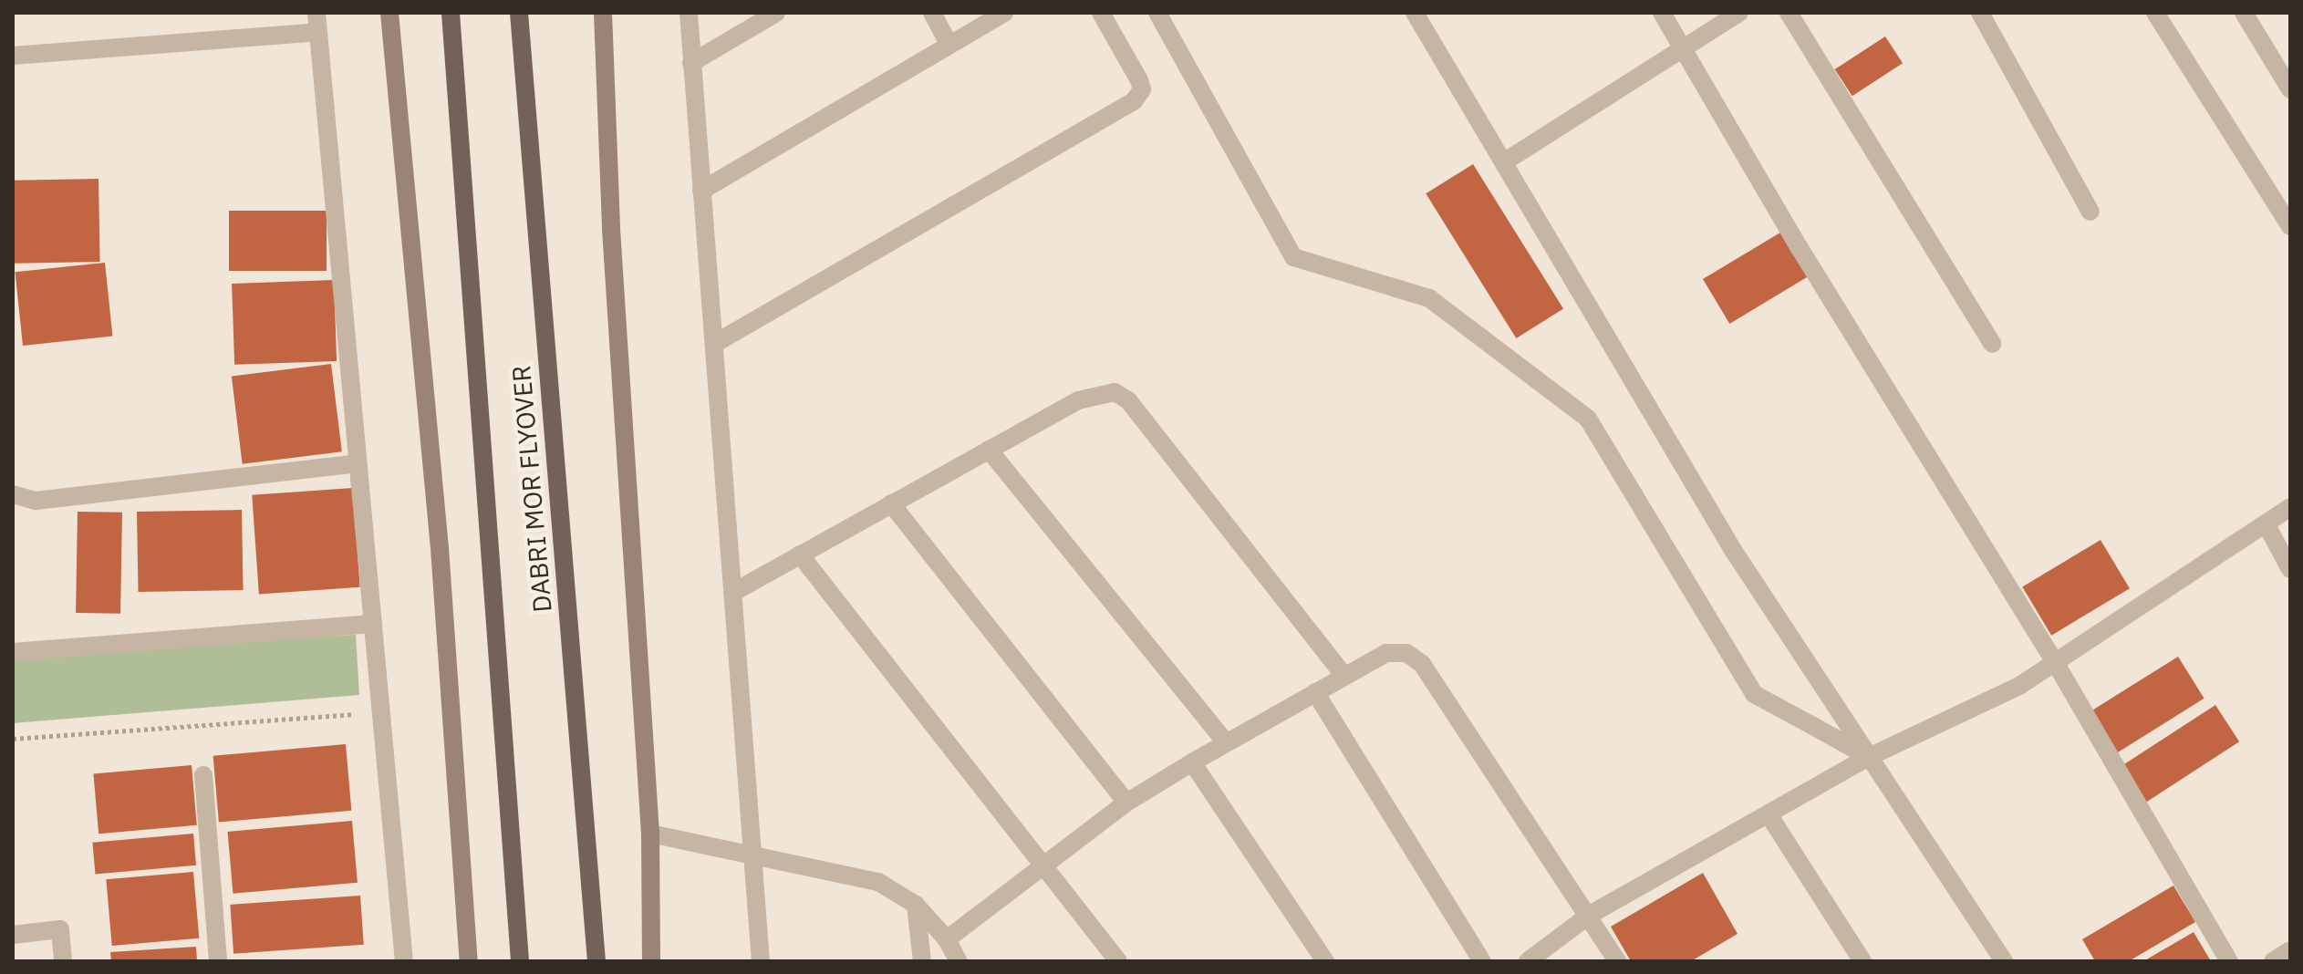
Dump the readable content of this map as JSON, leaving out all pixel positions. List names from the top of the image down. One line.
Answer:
{"streets":{"main road":["DABRI MOR FLYOVER"]}}
